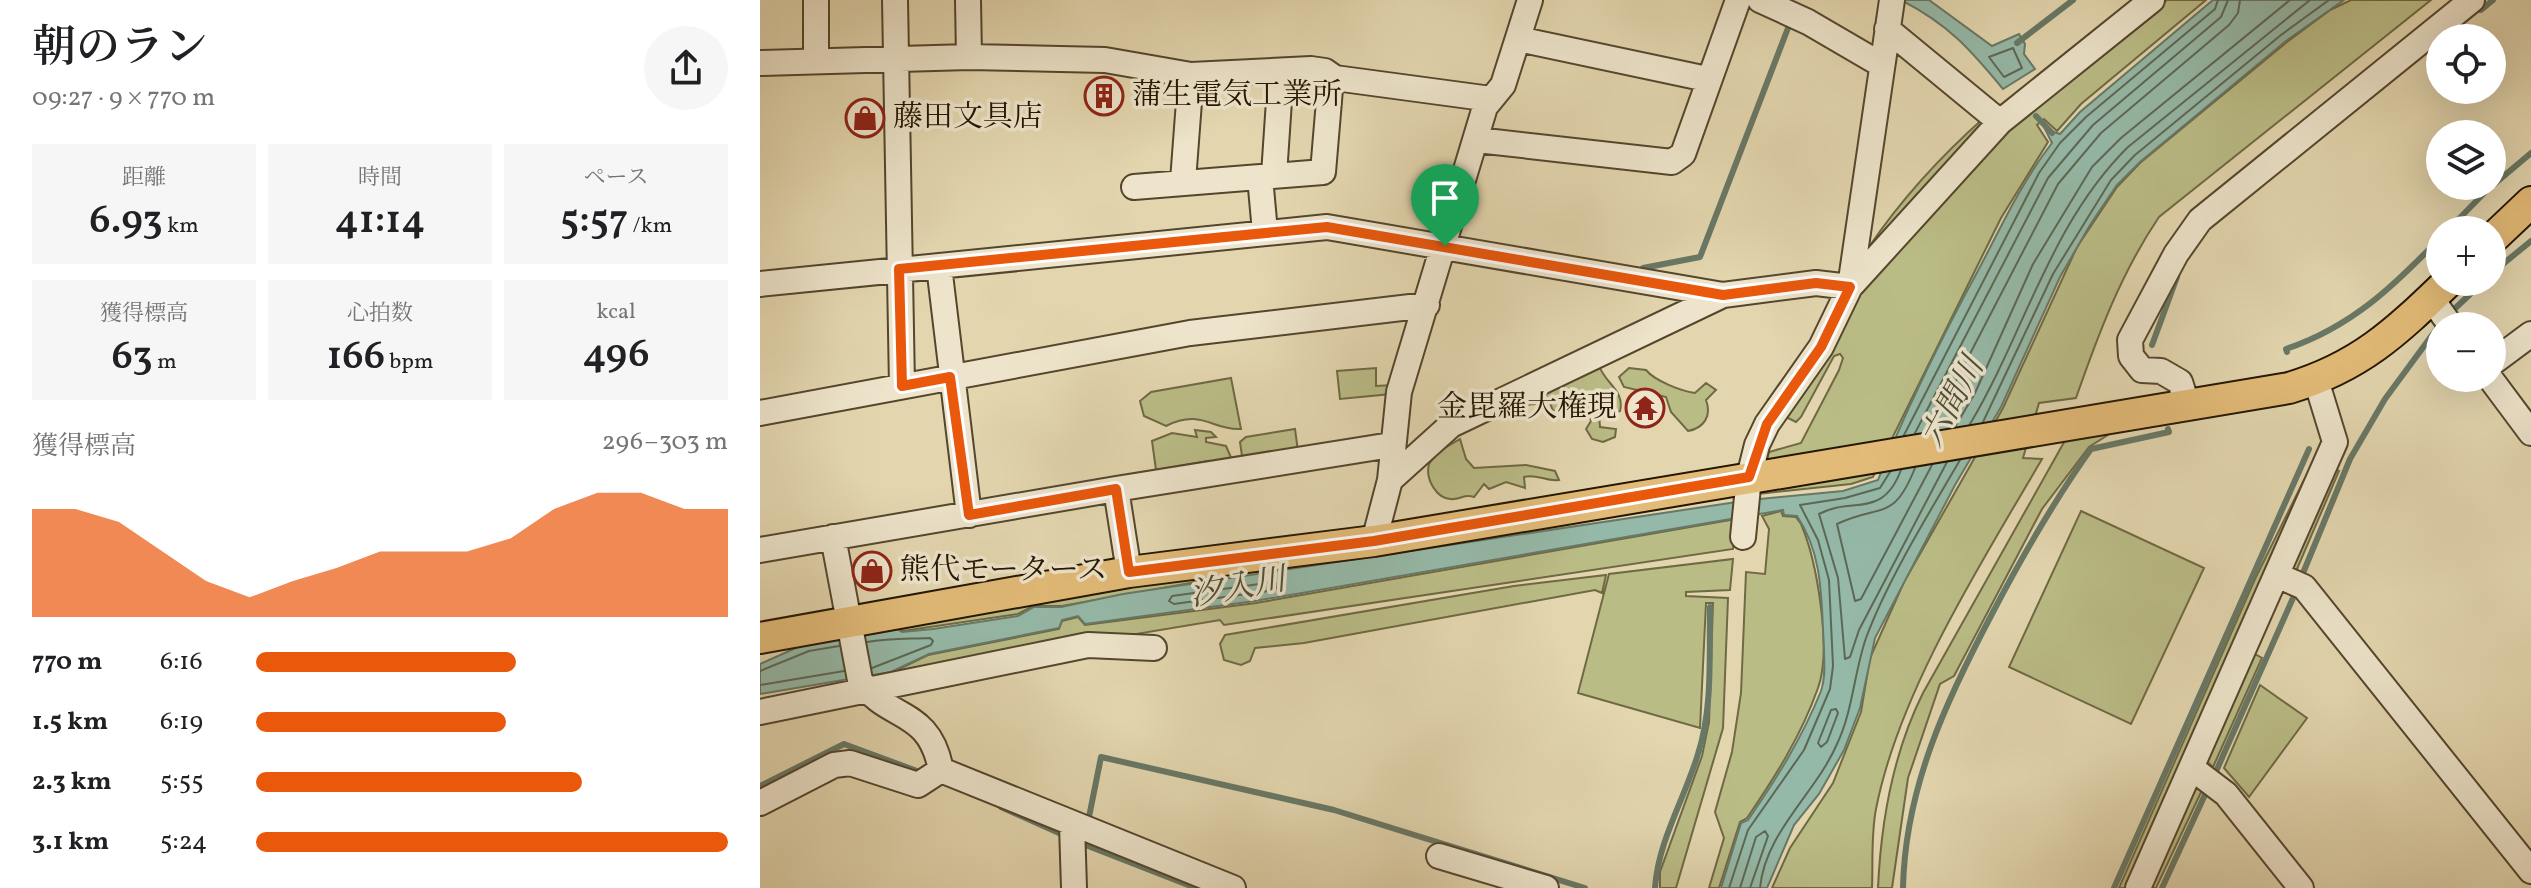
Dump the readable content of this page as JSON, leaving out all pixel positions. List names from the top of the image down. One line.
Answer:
{"water":["六間川","汐入川"],"places":{"building":["蒲生電気工業所"],"shop":["藤田文具店","熊代モータース"],"temple":["金毘羅大権現"]},"page":{"heading":["朝のラン","09:27 · 9 × 770 m"],"map_buttons":["+","−"],"stats":[["距離","6.93 km"],["時間","41:14"],["ペース","5:57 /km"],["獲得標高","63 m"],["心拍数","166 bpm"],["kcal","496"]],"chart":["獲得標高","296–303 m"],"list":[{"name":"770 m","note":"6:16"},{"name":"1.5 km","note":"6:19"},{"name":"2.3 km","note":"5:55"},{"name":"3.1 km","note":"5:24"}]}}
